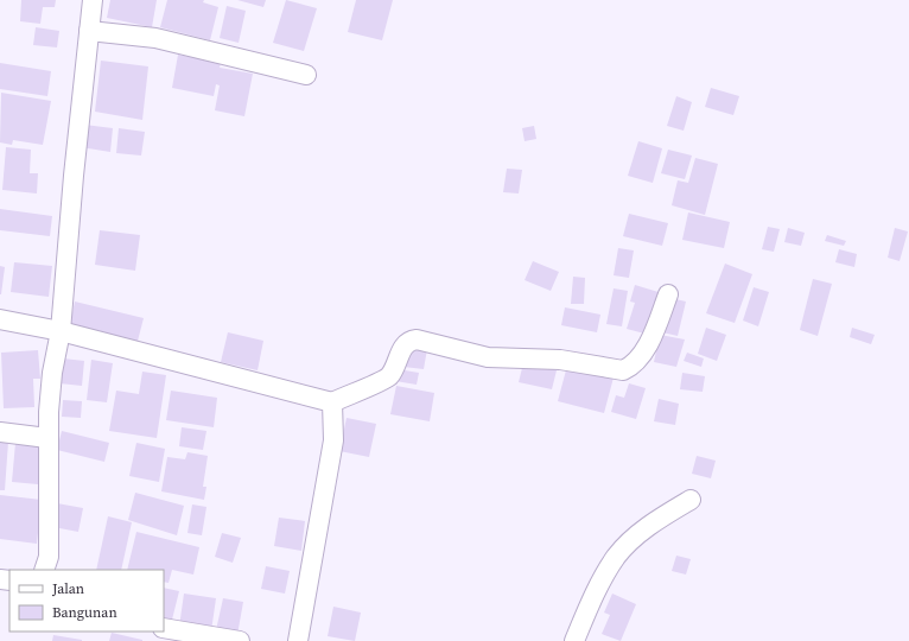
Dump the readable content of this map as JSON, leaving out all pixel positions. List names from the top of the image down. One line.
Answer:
{"legend":["Jalan","Bangunan"]}
